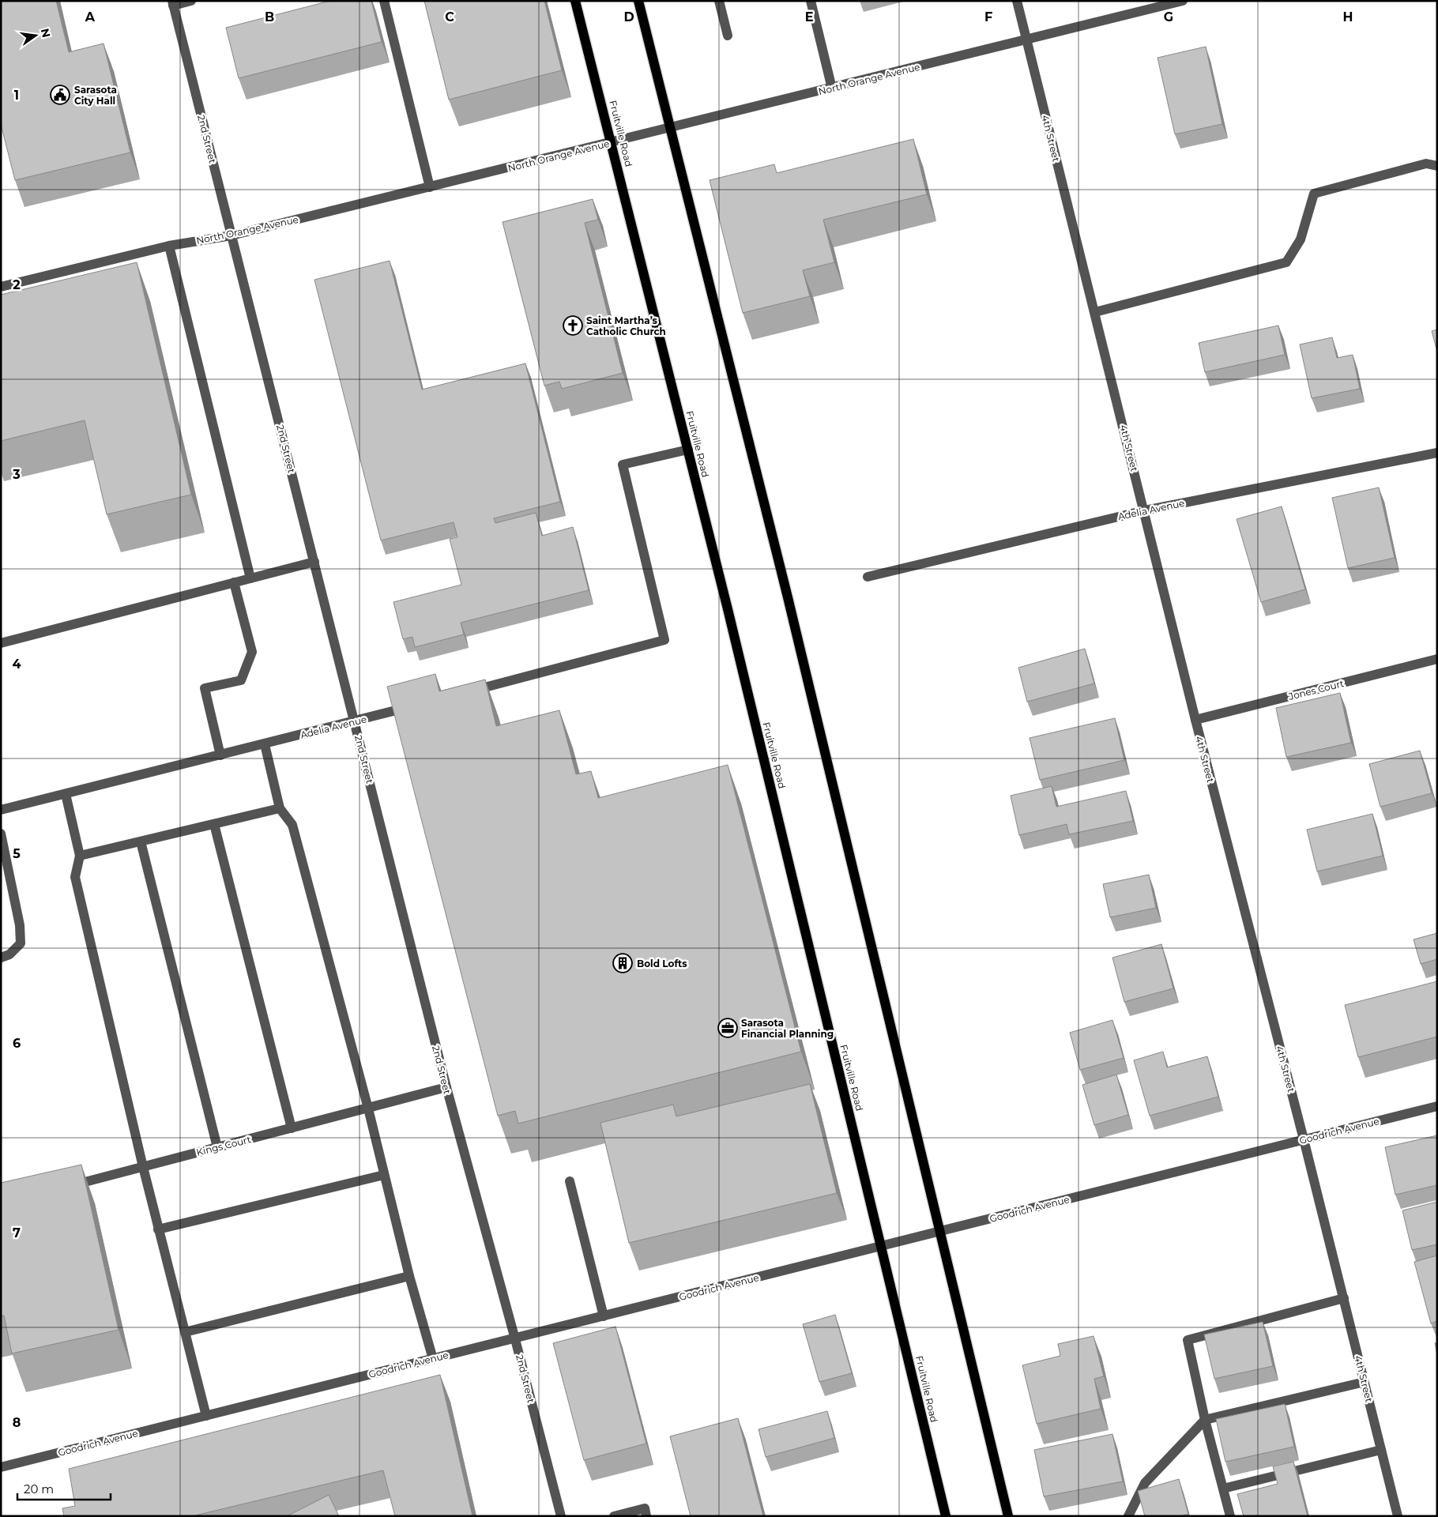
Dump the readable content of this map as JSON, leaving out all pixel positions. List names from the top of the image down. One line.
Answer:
{"streets":{"main road":["Fruitville Road"],"street":["North Orange Avenue","4th Street","2nd Street","Adelia Avenue","Jones Court","Goodrich Avenue","Kings Court"]},"crossings":[["North Orange Avenue","Fruitville Road"],["North Orange Avenue","4th Street"],["North Orange Avenue","2nd Street"],["Fruitville Road","Goodrich Avenue"],["4th Street","Adelia Avenue"],["4th Street","Jones Court"],["4th Street","Goodrich Avenue"],["2nd Street","Adelia Avenue"],["2nd Street","Goodrich Avenue"],["2nd Street","Kings Court"]],"places":{"public building":["Sarasota City Hall"],"church":["Saint Martha’s Catholic Church"],"building":["Bold Lofts"],"office":["Sarasota Financial Planning"]},"scale_bar":"20 m","north":"right","grid":{"columns":["A","B","C","D","E","F","G","H"],"rows":["1","2","3","4","5","6","7","8"]}}
